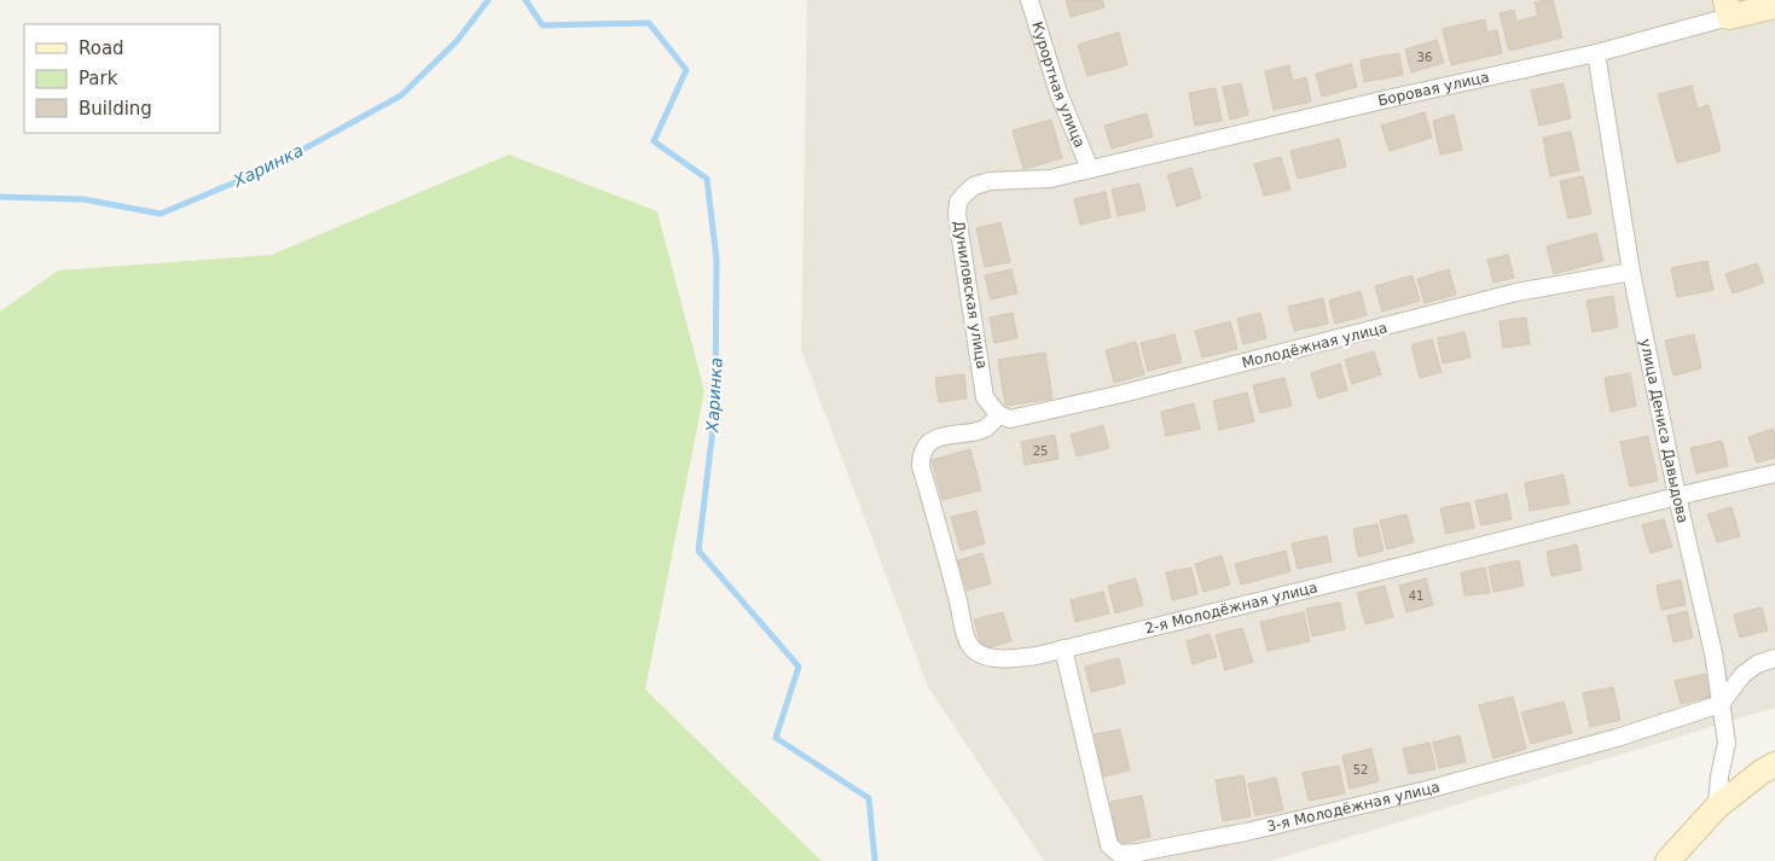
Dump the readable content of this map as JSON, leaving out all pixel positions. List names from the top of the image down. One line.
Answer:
{"streets":{"street":["Курортная улица","Боровая улица","Дуниловская улица","Молодёжная улица","улица Дениса Давыдова","2-я Молодёжная улица","3-я Молодёжная улица"]},"crossings":[["Курортная улица","Боровая улица"],["Курортная улица","Дуниловская улица"],["Боровая улица","Дуниловская улица"],["Боровая улица","улица Дениса Давыдова"],["Дуниловская улица","Молодёжная улица"],["Дуниловская улица","2-я Молодёжная улица"],["Молодёжная улица","улица Дениса Давыдова"],["Молодёжная улица","2-я Молодёжная улица"],["улица Дениса Давыдова","2-я Молодёжная улица"],["улица Дениса Давыдова","3-я Молодёжная улица"],["2-я Молодёжная улица","3-я Молодёжная улица"]],"water":["Харинка"],"house_numbers":["36","25","41","52"],"legend":["Road","Park","Building"]}
